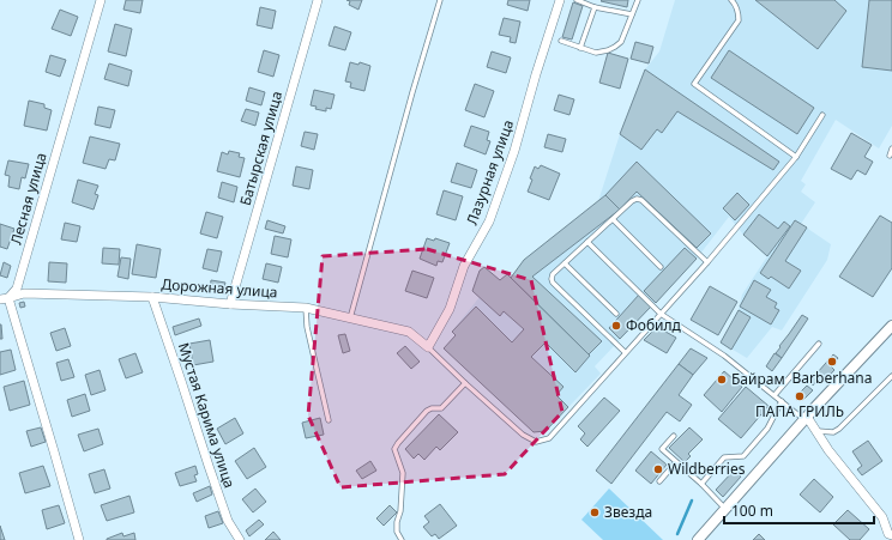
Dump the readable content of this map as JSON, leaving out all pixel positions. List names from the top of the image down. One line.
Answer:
{"streets":{"street":["Батырская улица","Лазурная улица","Лесная улица","Дорожная улица","Мустая Карима улица"]},"crossings":[["Батырская улица","Дорожная улица"],["Лазурная улица","Дорожная улица"],["Лесная улица","Дорожная улица"],["Дорожная улица","Мустая Карима улица"]],"places":["Фобилд","Barberhana","Байрам","ПАПА ГРИЛЬ","Wildberries","Звезда"],"scale_bar":"100 m"}
